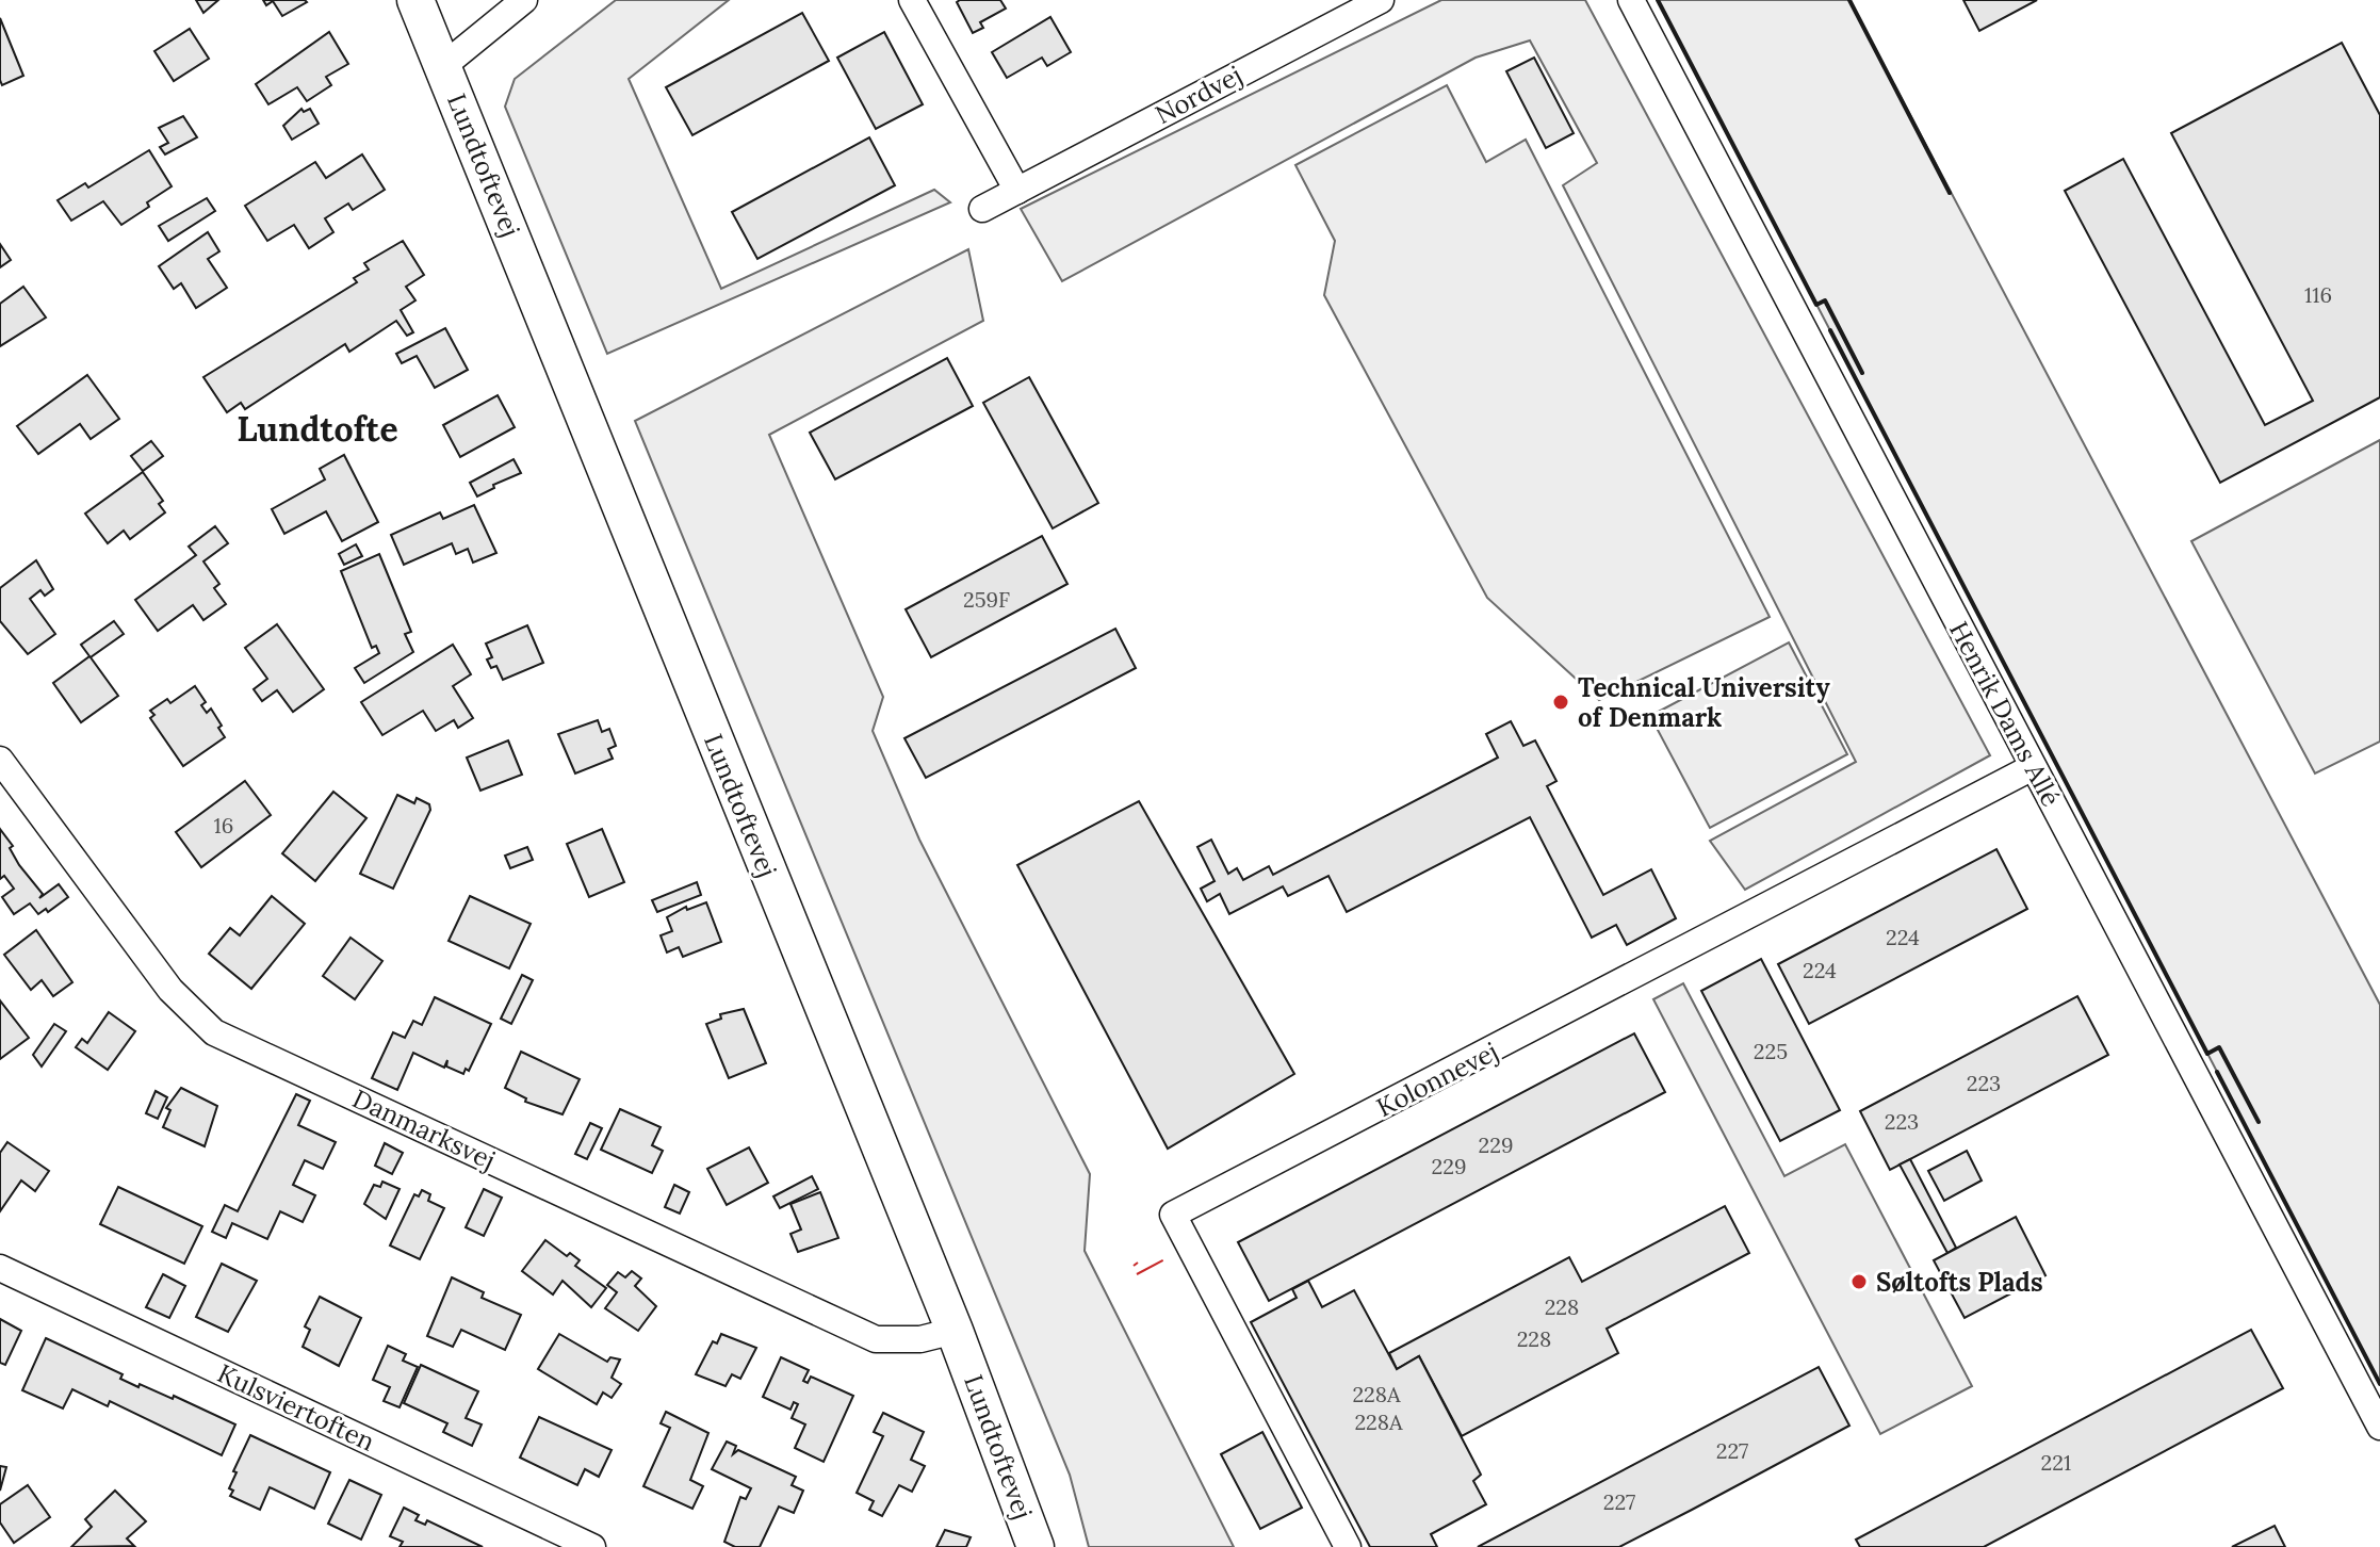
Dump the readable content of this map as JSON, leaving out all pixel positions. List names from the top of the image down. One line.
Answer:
{"streets":{"street":["Nordvej","Lundtoftevej","Henrik Dams Allé","Kolonnevej","Danmarksvej","Kulsviertoften"]},"crossings":[["Lundtoftevej","Danmarksvej"],["Henrik Dams Allé","Kolonnevej"]],"districts":["Lundtofte"],"places":["Technical University of Denmark","Søltofts Plads"],"house_numbers":["116","259F","16","224","224","225","223","223","229","229","228","228","228A","228A","227","221","227"]}
